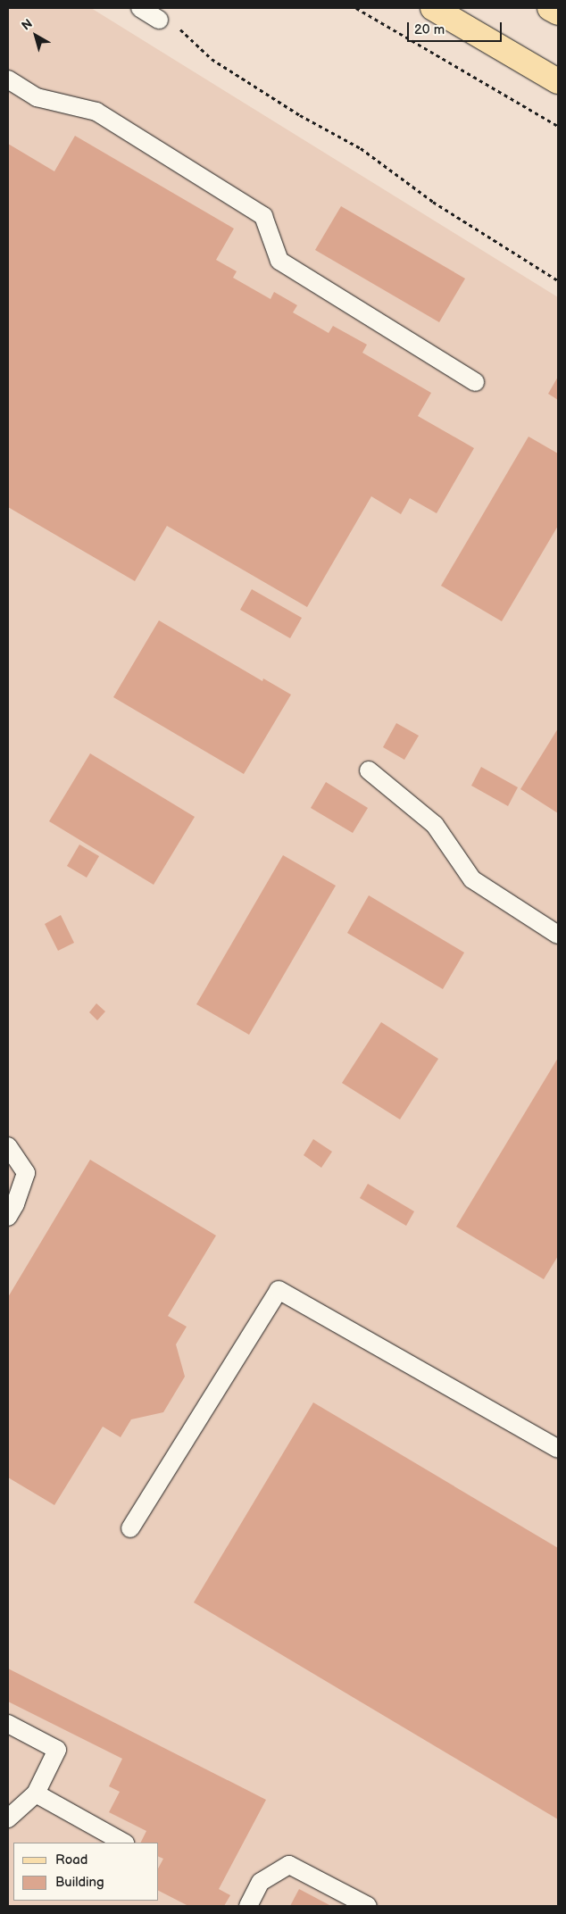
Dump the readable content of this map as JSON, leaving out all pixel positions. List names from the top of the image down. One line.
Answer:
{"legend":["Road","Building"],"scale_bar":"20 m","north":"top left"}
